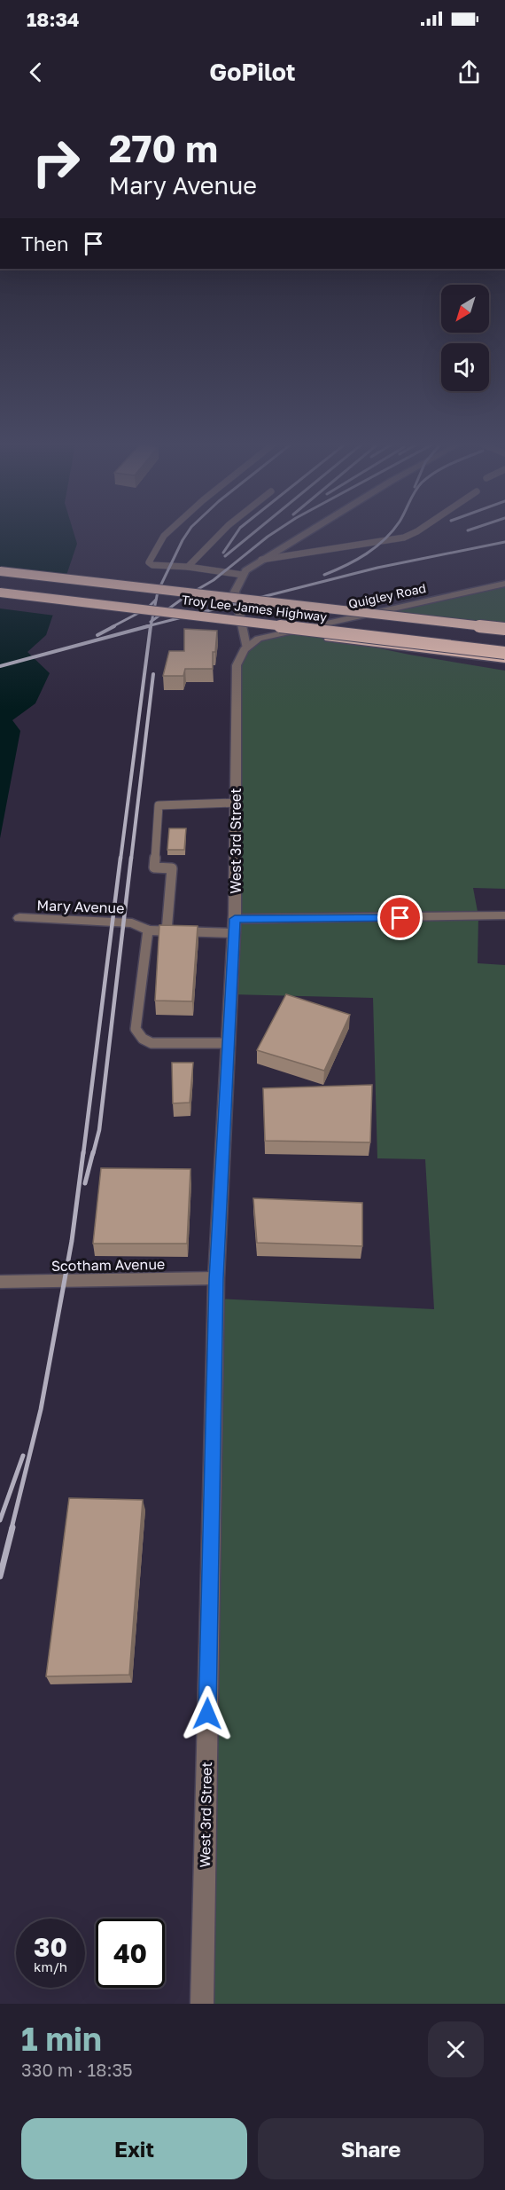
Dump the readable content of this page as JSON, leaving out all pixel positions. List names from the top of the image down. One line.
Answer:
{"streets":{"highway":["Troy Lee James Highway"],"street":["Quigley Road","West 3rd Street","Mary Avenue"],"lane":["Scotham Avenue"]},"crossings":[["Quigley Road","West 3rd Street"],["West 3rd Street","Mary Avenue"],["West 3rd Street","Scotham Avenue"]],"north":"bottom left","page":{"status":"18:34","header":"GoPilot","turn":["270 m","Mary Avenue"],"then":"Then","speed":"30 km/h","limit":"40","heading":["1 min","330 m · 18:35"],"buttons":["Exit","Share"]}}
